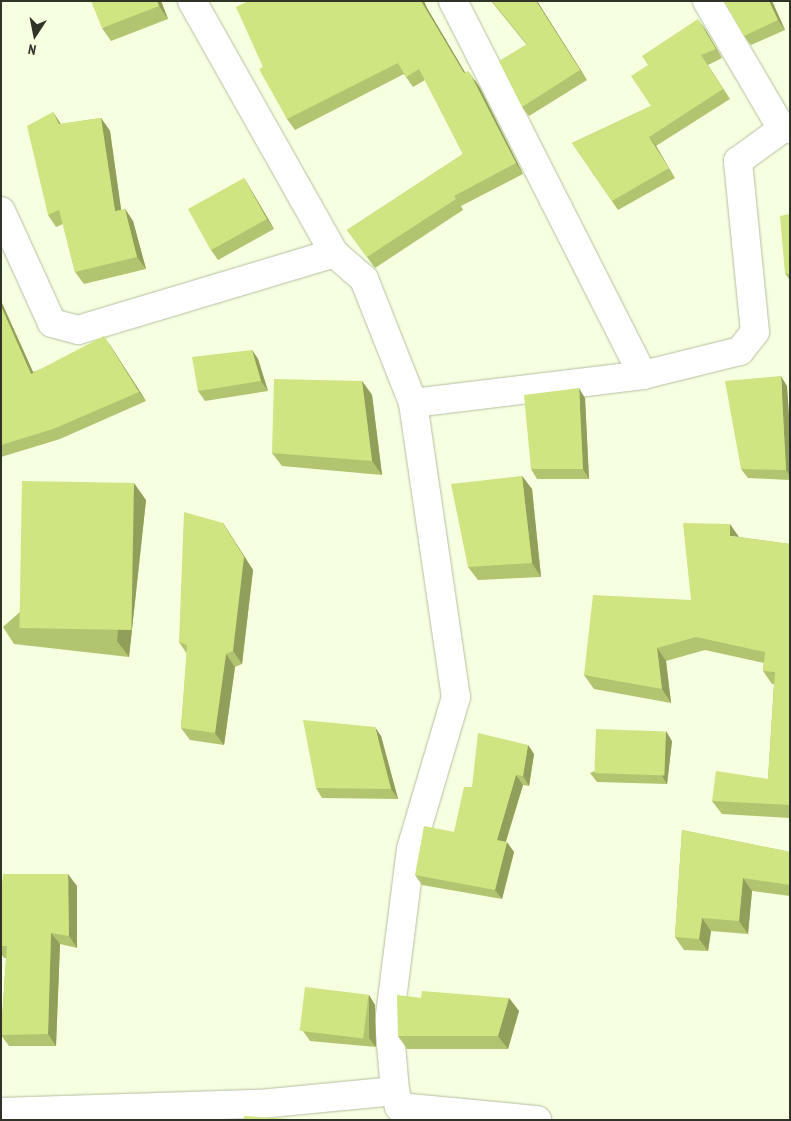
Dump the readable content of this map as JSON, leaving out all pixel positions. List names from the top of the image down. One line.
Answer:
{"north":"bottom"}
